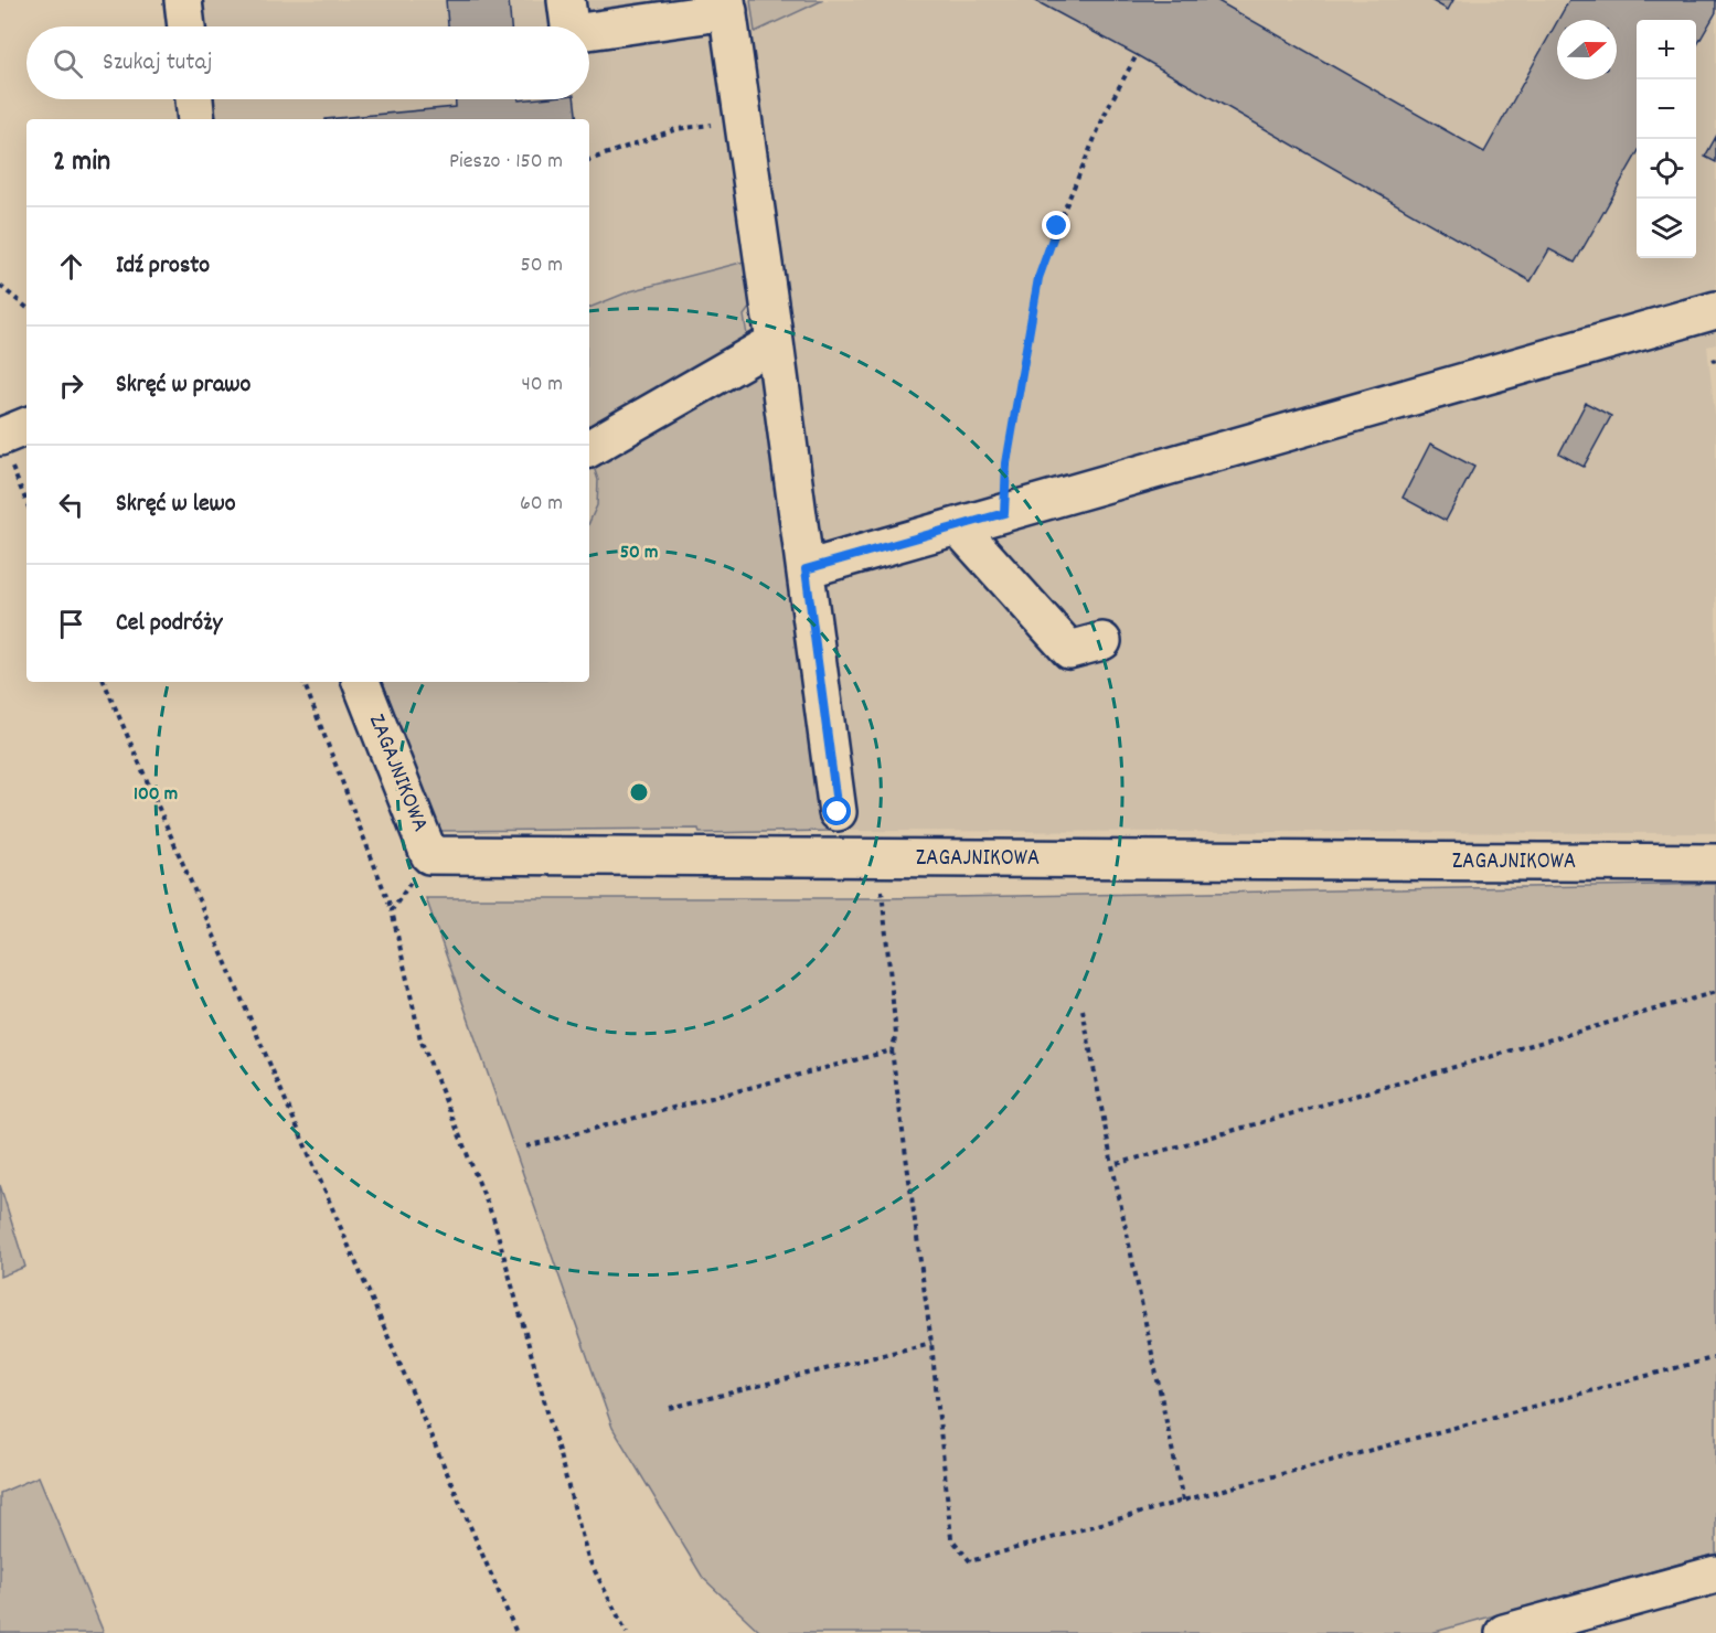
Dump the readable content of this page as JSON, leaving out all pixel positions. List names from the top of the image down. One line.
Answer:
{"streets":{"street":["ZAGAJNIKOWA"]},"north":"right","page":{"map_buttons":["+","−"],"search":"Szukaj tutaj","heading":["2 min","Pieszo · 150 m"],"list":[["Idź prosto","50 m"],["Skręć w prawo","40 m"],["Skręć w lewo","60 m"],"Cel podróży"]},"rings":["50 m","100 m"]}
